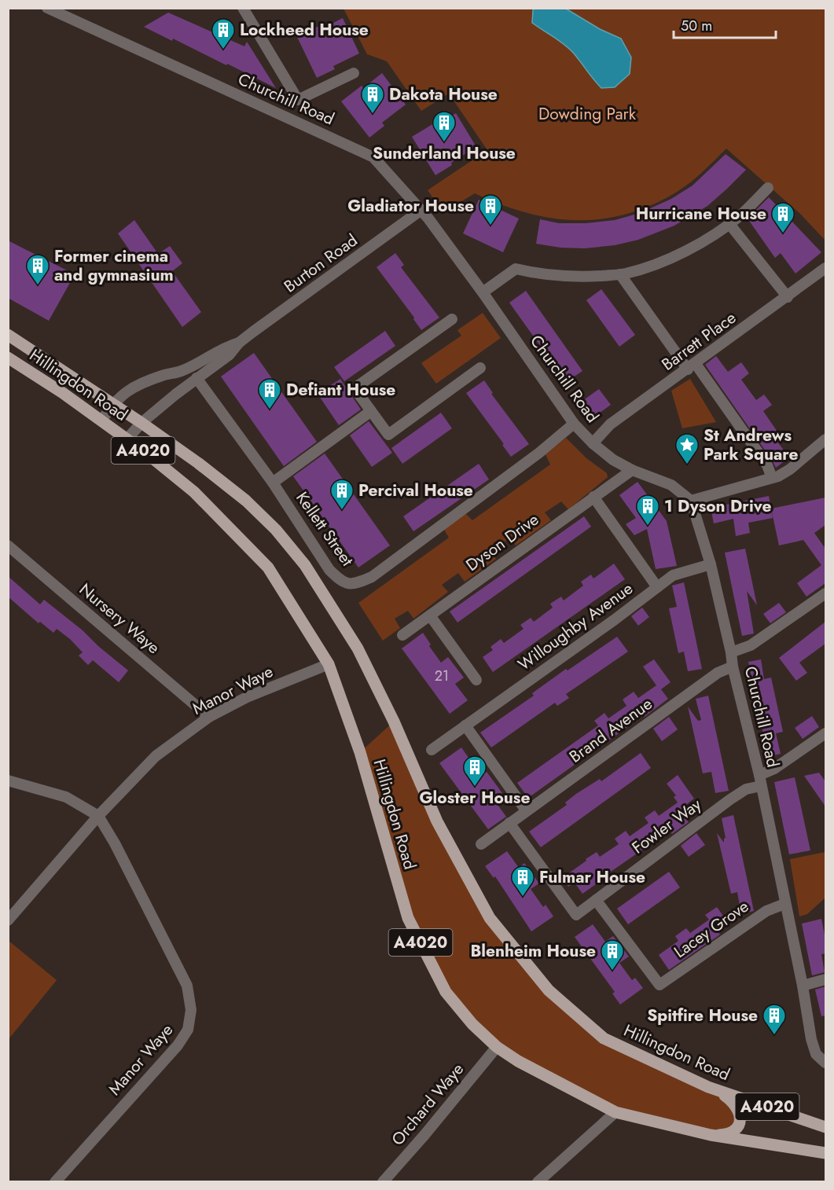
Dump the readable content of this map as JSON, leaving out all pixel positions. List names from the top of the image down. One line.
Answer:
{"streets":{"main road":["Hillingdon Road","A4020"],"street":["Churchill Road","Burton Road","Barrett Place","Kellett Street","Dyson Drive","Nursery Waye","Willoughby Avenue","Manor Waye","Brand Avenue","Fowler Way","Lacey Grove","Orchard Waye"]},"crossings":[["Churchill Road","Burton Road"],["Churchill Road","Barrett Place"],["Churchill Road","Kellett Street"],["Churchill Road","Dyson Drive"],["Churchill Road","Willoughby Avenue"],["Churchill Road","Brand Avenue"],["Churchill Road","Fowler Way"],["Churchill Road","Lacey Grove"],["Burton Road","Hillingdon Road"],["Burton Road","Kellett Street"],["Hillingdon Road","A4020"],["Hillingdon Road","Manor Waye"],["Hillingdon Road","Orchard Waye"],["Nursery Waye","Manor Waye"],["Brand Avenue","Fowler Way"],["Fowler Way","Lacey Grove"]],"parks":["Dowding Park"],"places":{"building":["Lockheed House","Dakota House","Sunderland House","Gladiator House","Hurricane House","Former cinema and gymnasium","Defiant House","Percival House","1 Dyson Drive","Gloster House","Fulmar House","Blenheim House","Spitfire House"],"place":["St Andrews Park Square"]},"house_numbers":["21"],"scale_bar":"50 m"}
